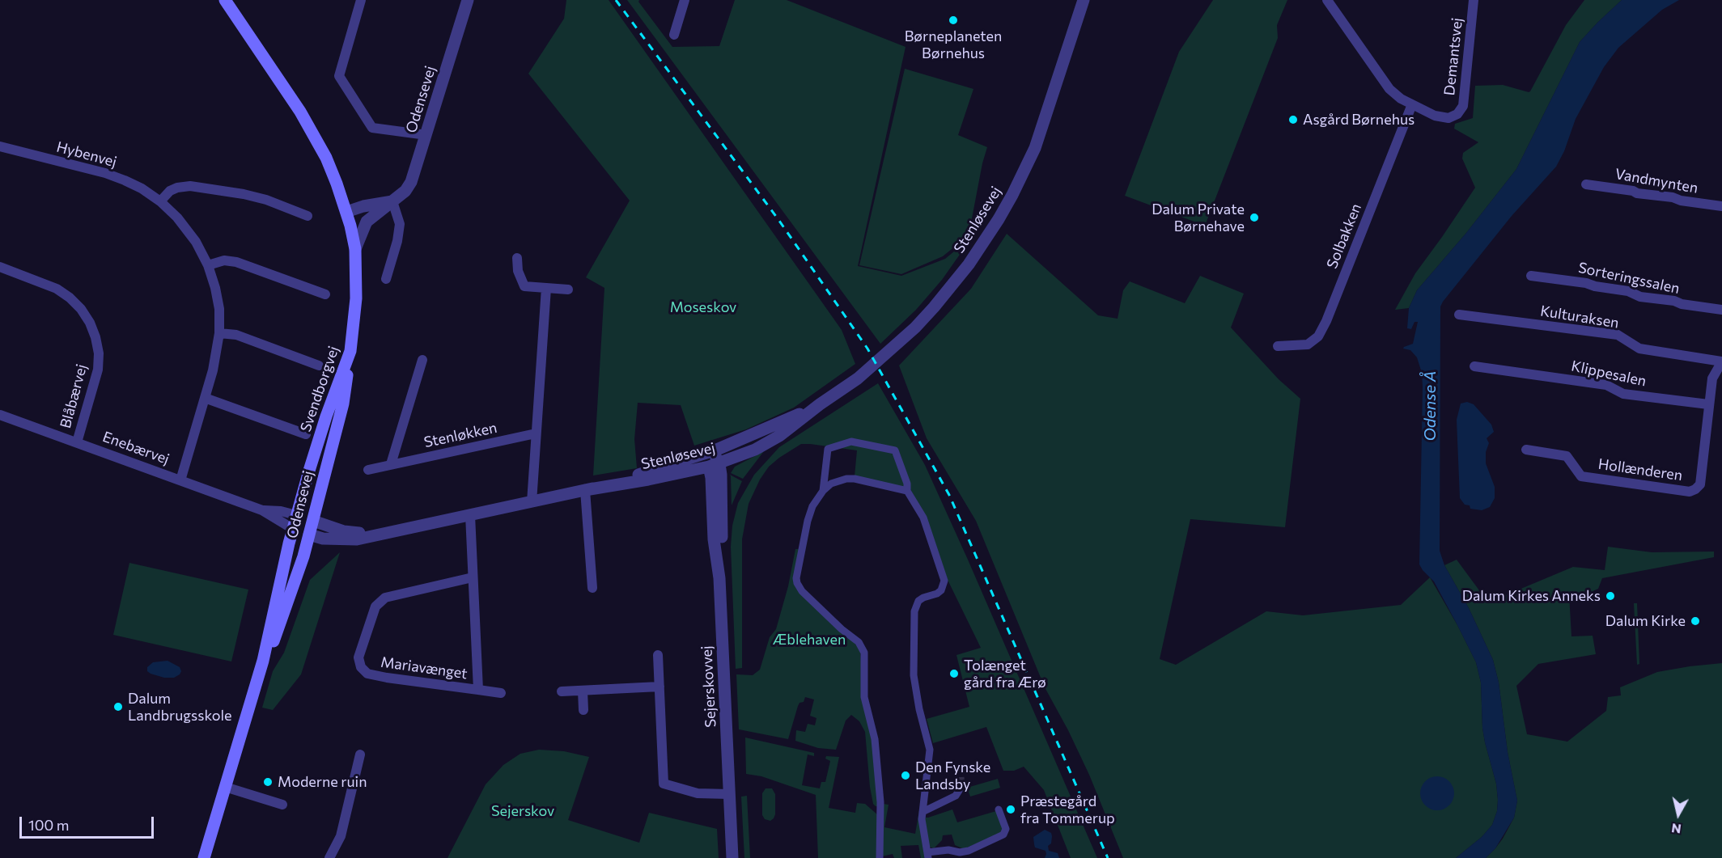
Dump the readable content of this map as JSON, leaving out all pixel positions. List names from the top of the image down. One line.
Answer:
{"streets":{"main road":["Odensevej","Svendborgvej"],"street":["Demantsvej","Hybenvej","Vandmynten","Stenløsevej","Solbakken","Sorteringssalen","Kulturaksen","Klippesalen","Blåbærvej","Stenløkken","Enebærvej","Hollænderen","Mariavænget","Sejerskovvej"]},"crossings":[["Demantsvej","Solbakken"],["Odensevej","Stenløsevej"],["Odensevej","Svendborgvej"],["Odensevej","Enebærvej"],["Hybenvej","Enebærvej"],["Stenløsevej","Svendborgvej"],["Stenløsevej","Enebærvej"],["Stenløsevej","Mariavænget"],["Stenløsevej","Sejerskovvej"],["Klippesalen","Hollænderen"],["Svendborgvej","Enebærvej"],["Blåbærvej","Enebærvej"]],"water":["Odense Å"],"parks":["Moseskov","Æblehaven","Sejerskov"],"places":["Børneplaneten Børnehus","Asgård Børnehus","Dalum Private Børnehave","Dalum Kirkes Anneks","Dalum Kirke","Tolænget gård fra Ærø","Dalum Landbrugsskole","Den Fynske Landsby","Moderne ruin","Præstegård fra Tommerup"],"scale_bar":"100 m","north":"bottom"}
